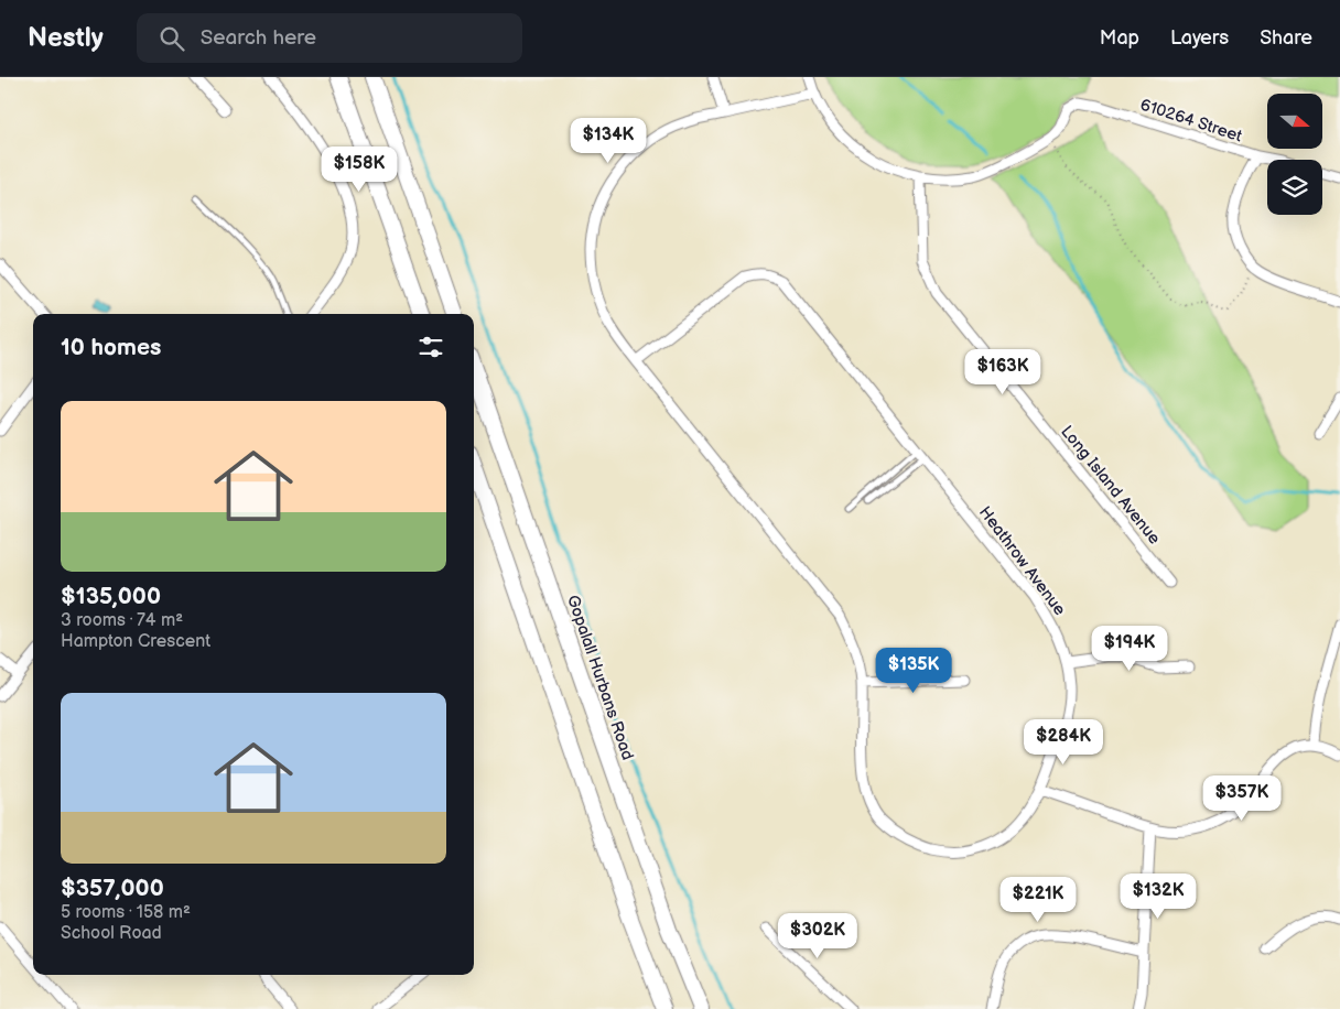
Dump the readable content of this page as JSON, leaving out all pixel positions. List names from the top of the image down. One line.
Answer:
{"streets":{"main road":["Gopalall Hurbans Road"],"street":["610264 Street","Long Island Avenue","Heathrow Avenue"]},"north":"right","page":{"header":"Nestly","search":"Search here","nav":["Map","Layers","Share"],"price":["$134K","$158K","$163K","$194K","$135K","$284K","$357K","$132K","$221K","$302K"],"heading":"10 homes","list":[{"name":"$135,000","note":"3 rooms · 74 m² · Hampton Crescent"},{"name":"$357,000","note":"5 rooms · 158 m² · School Road"}]}}
